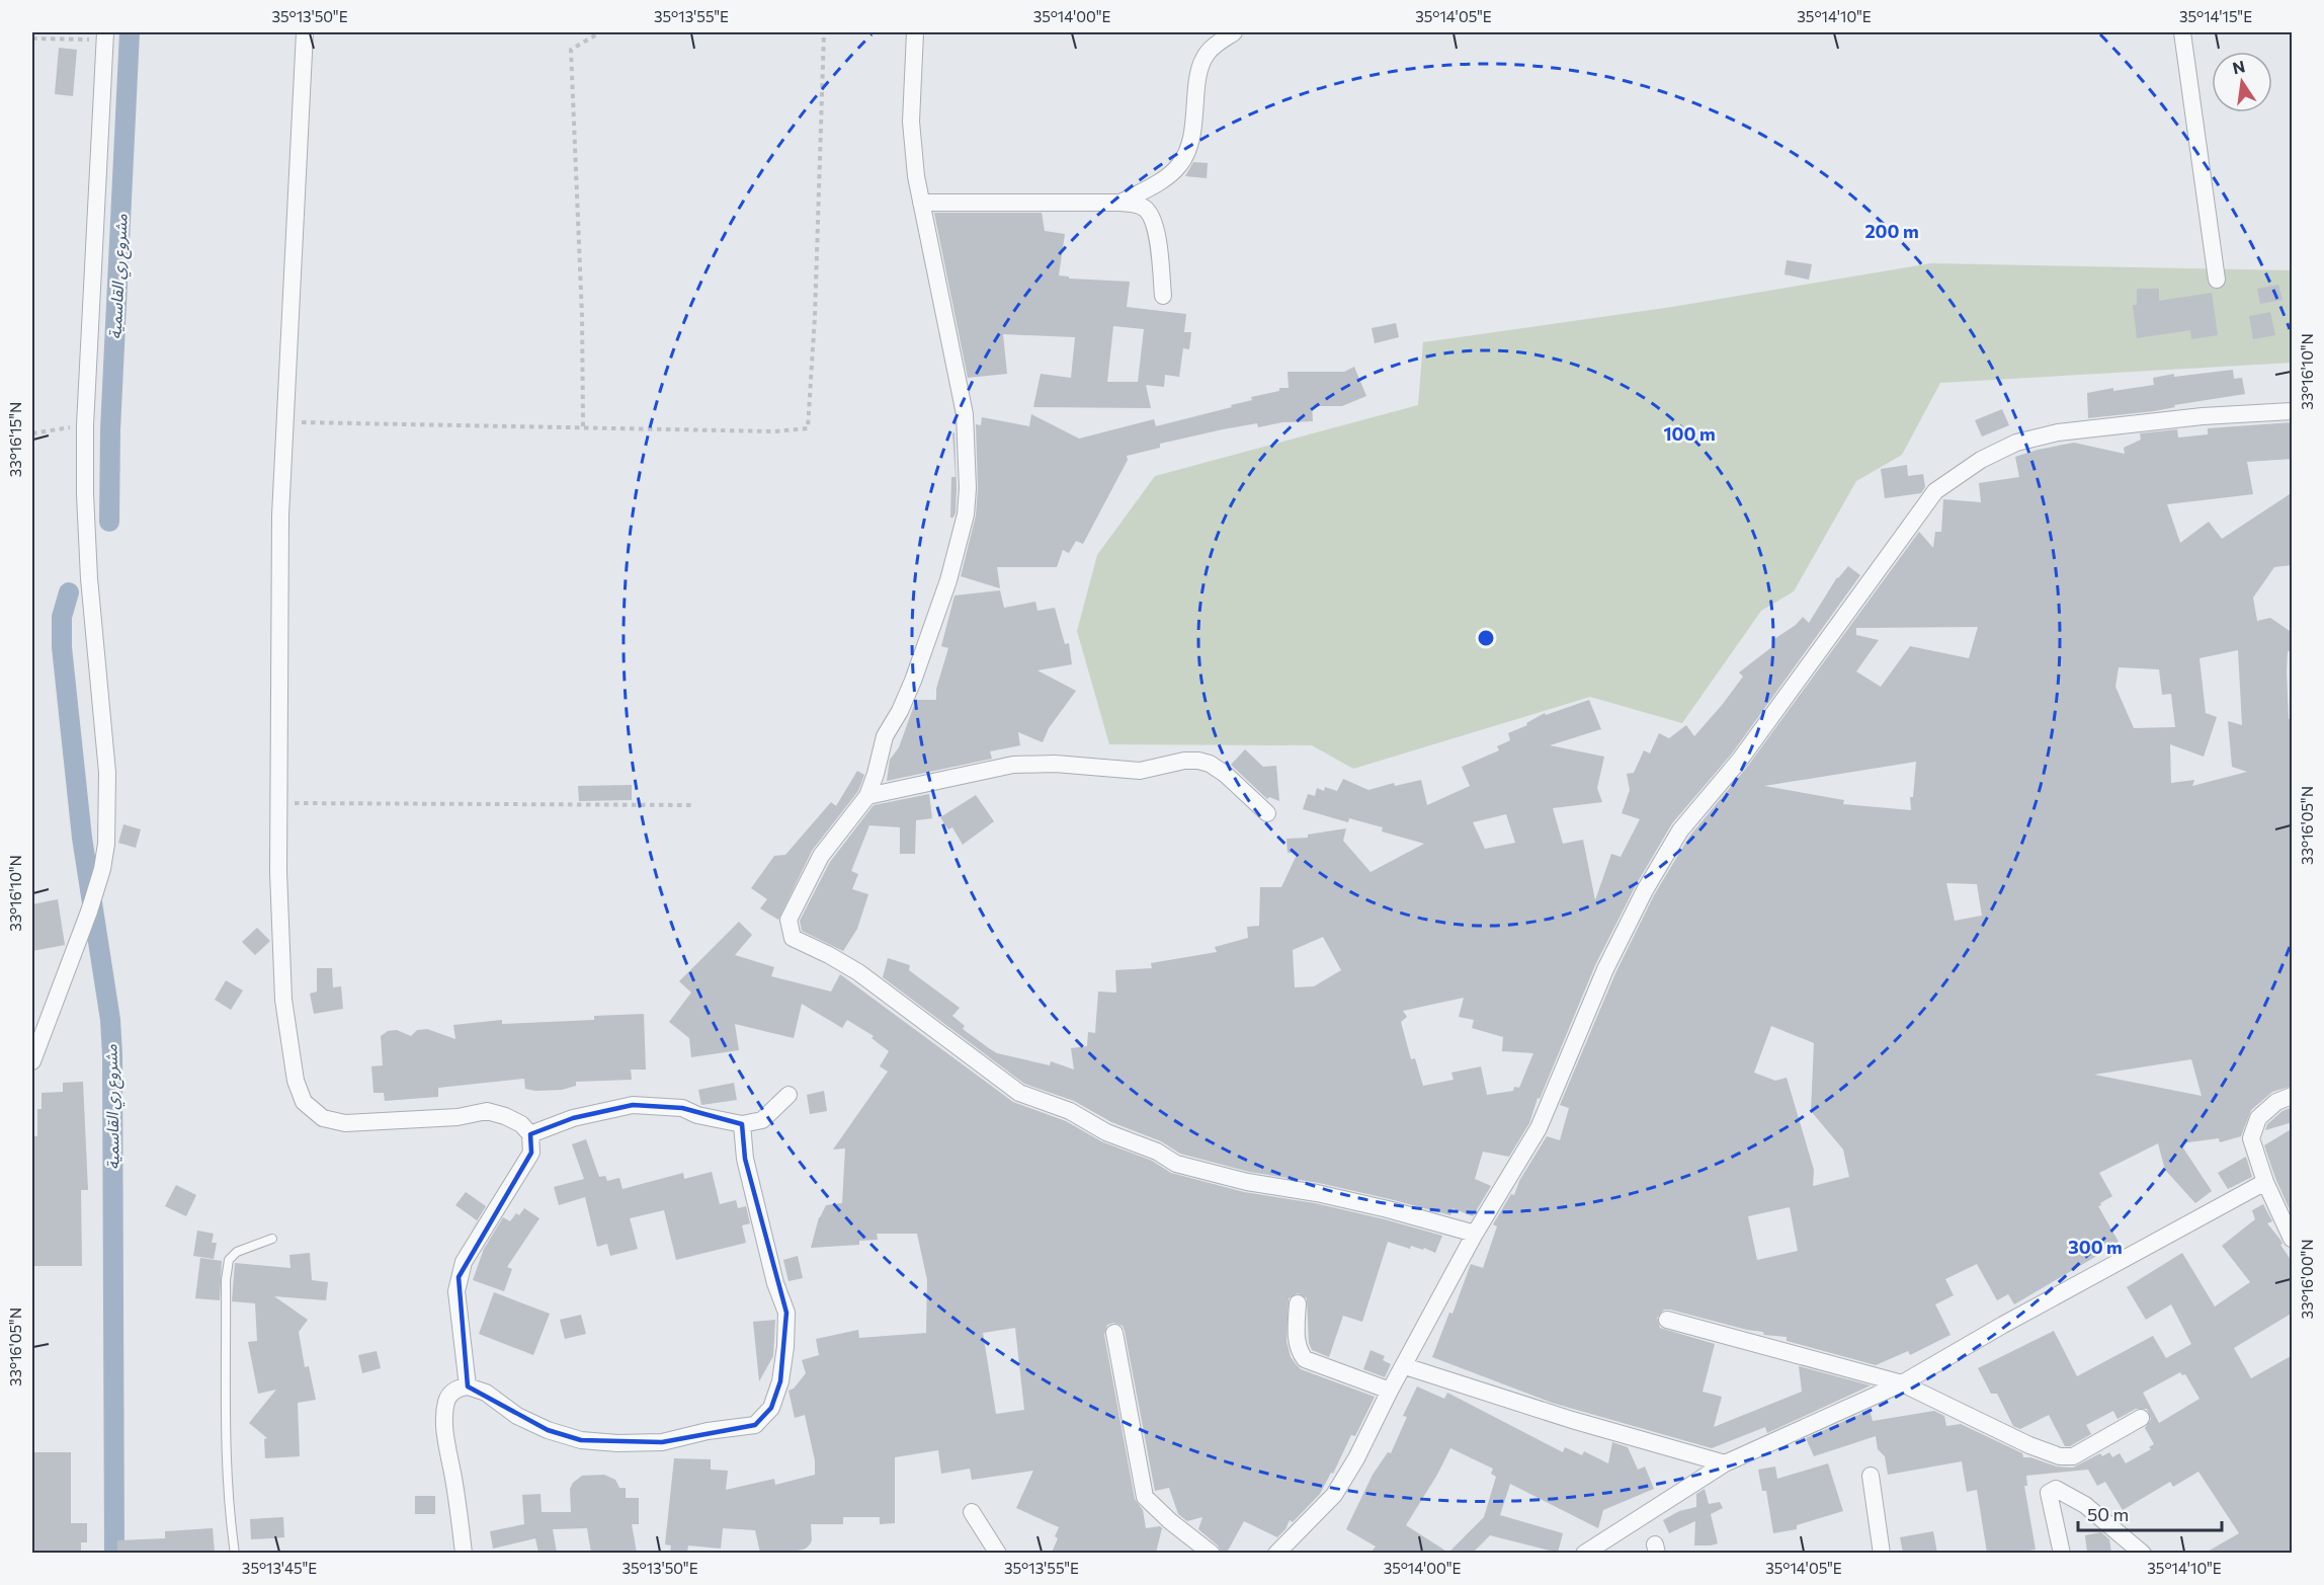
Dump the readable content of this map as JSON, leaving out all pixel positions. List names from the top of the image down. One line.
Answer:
{"water":["مشروع ري القاسمية"],"scale_bar":"50 m","north":"top","coordinates":["35°13'50\"E","35°13'55\"E","35°14'00\"E","35°14'05\"E","35°14'10\"E","35°14'15\"E","33°16'10\"N","33°16'15\"N","33°16'05\"N","33°16'00\"N","35°13'45\"E"],"rings":["200 m","100 m","300 m"]}
